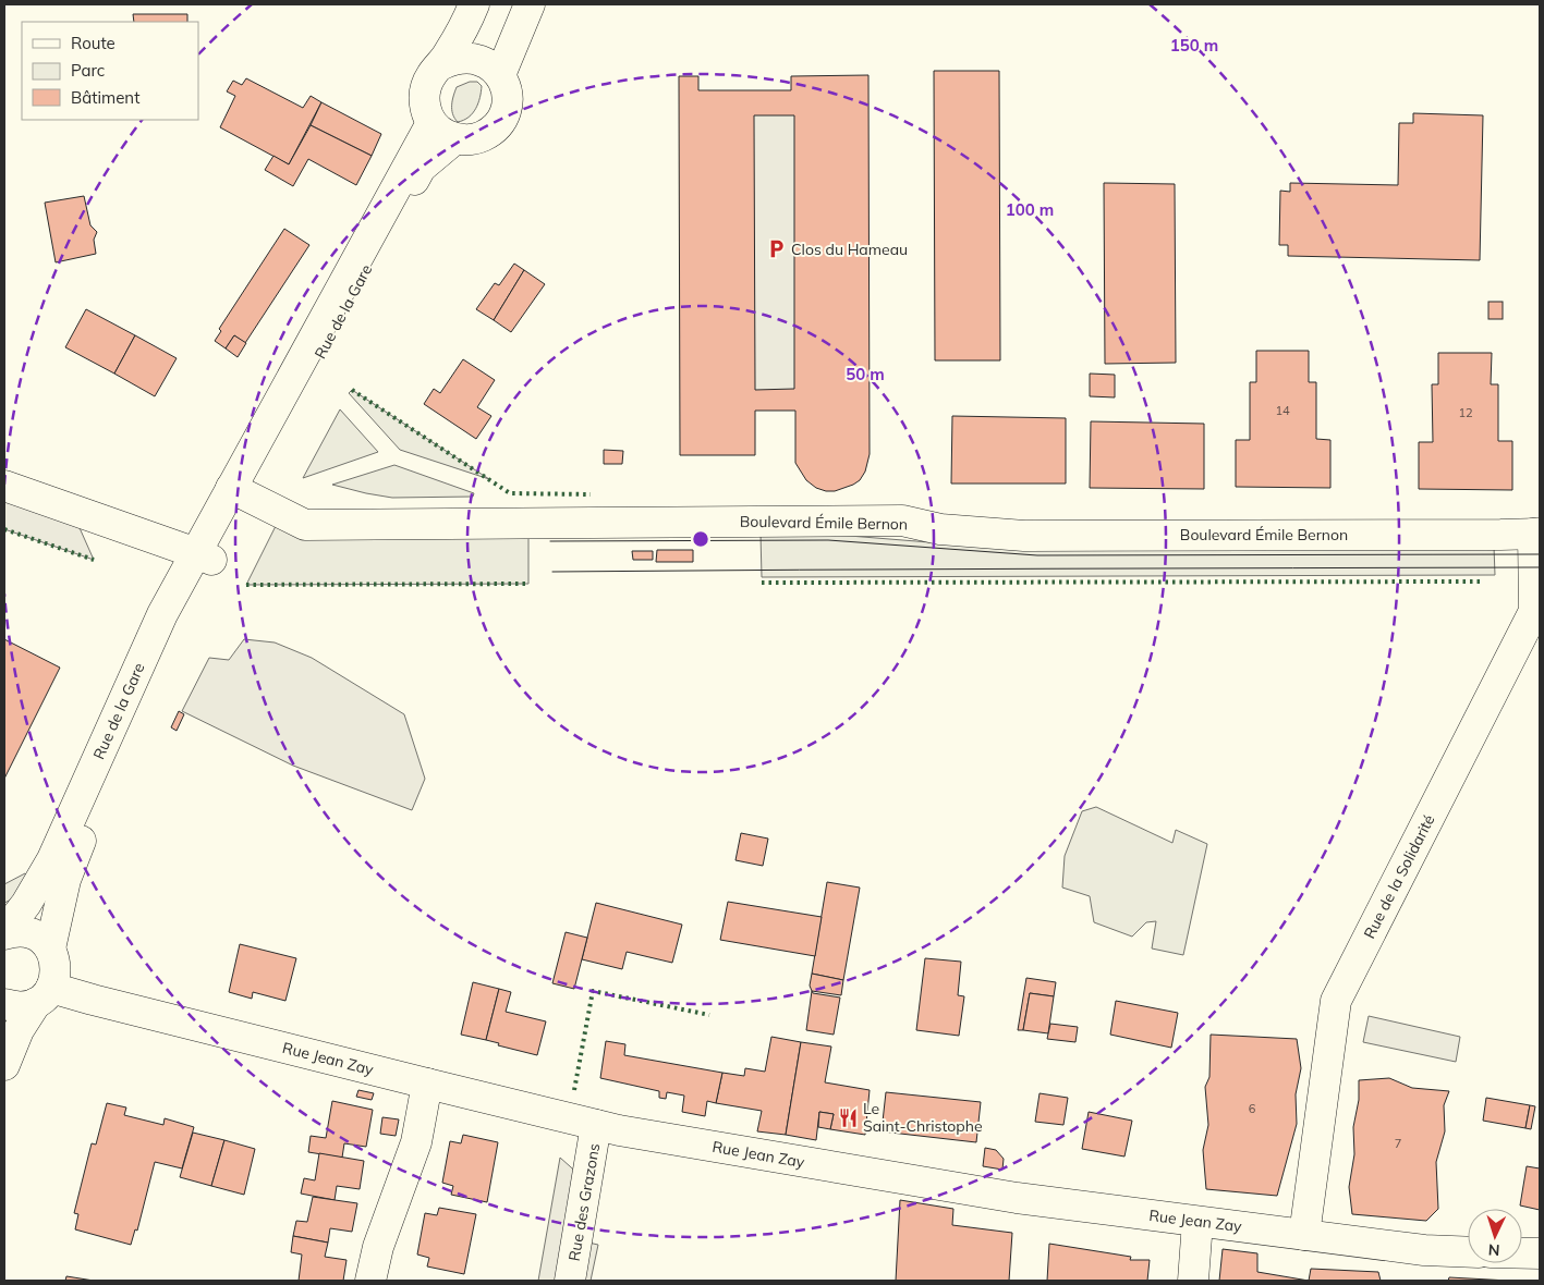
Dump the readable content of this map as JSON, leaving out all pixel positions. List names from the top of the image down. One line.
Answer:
{"streets":{"street":["Rue de la Gare","Boulevard Émile Bernon","Rue de la Solidarité","Rue Jean Zay","Rue des Grazons"]},"crossings":[["Rue de la Gare","Boulevard Émile Bernon"],["Boulevard Émile Bernon","Rue de la Solidarité"],["Rue de la Solidarité","Rue Jean Zay"],["Rue Jean Zay","Rue des Grazons"]],"places":{"parking":["Clos du Hameau"],"restaurant":["Le Saint-Christophe"]},"house_numbers":["14","12","6","7"],"legend":["Route","Parc","Bâtiment"],"north":"bottom","rings":["150 m","100 m","50 m"]}
